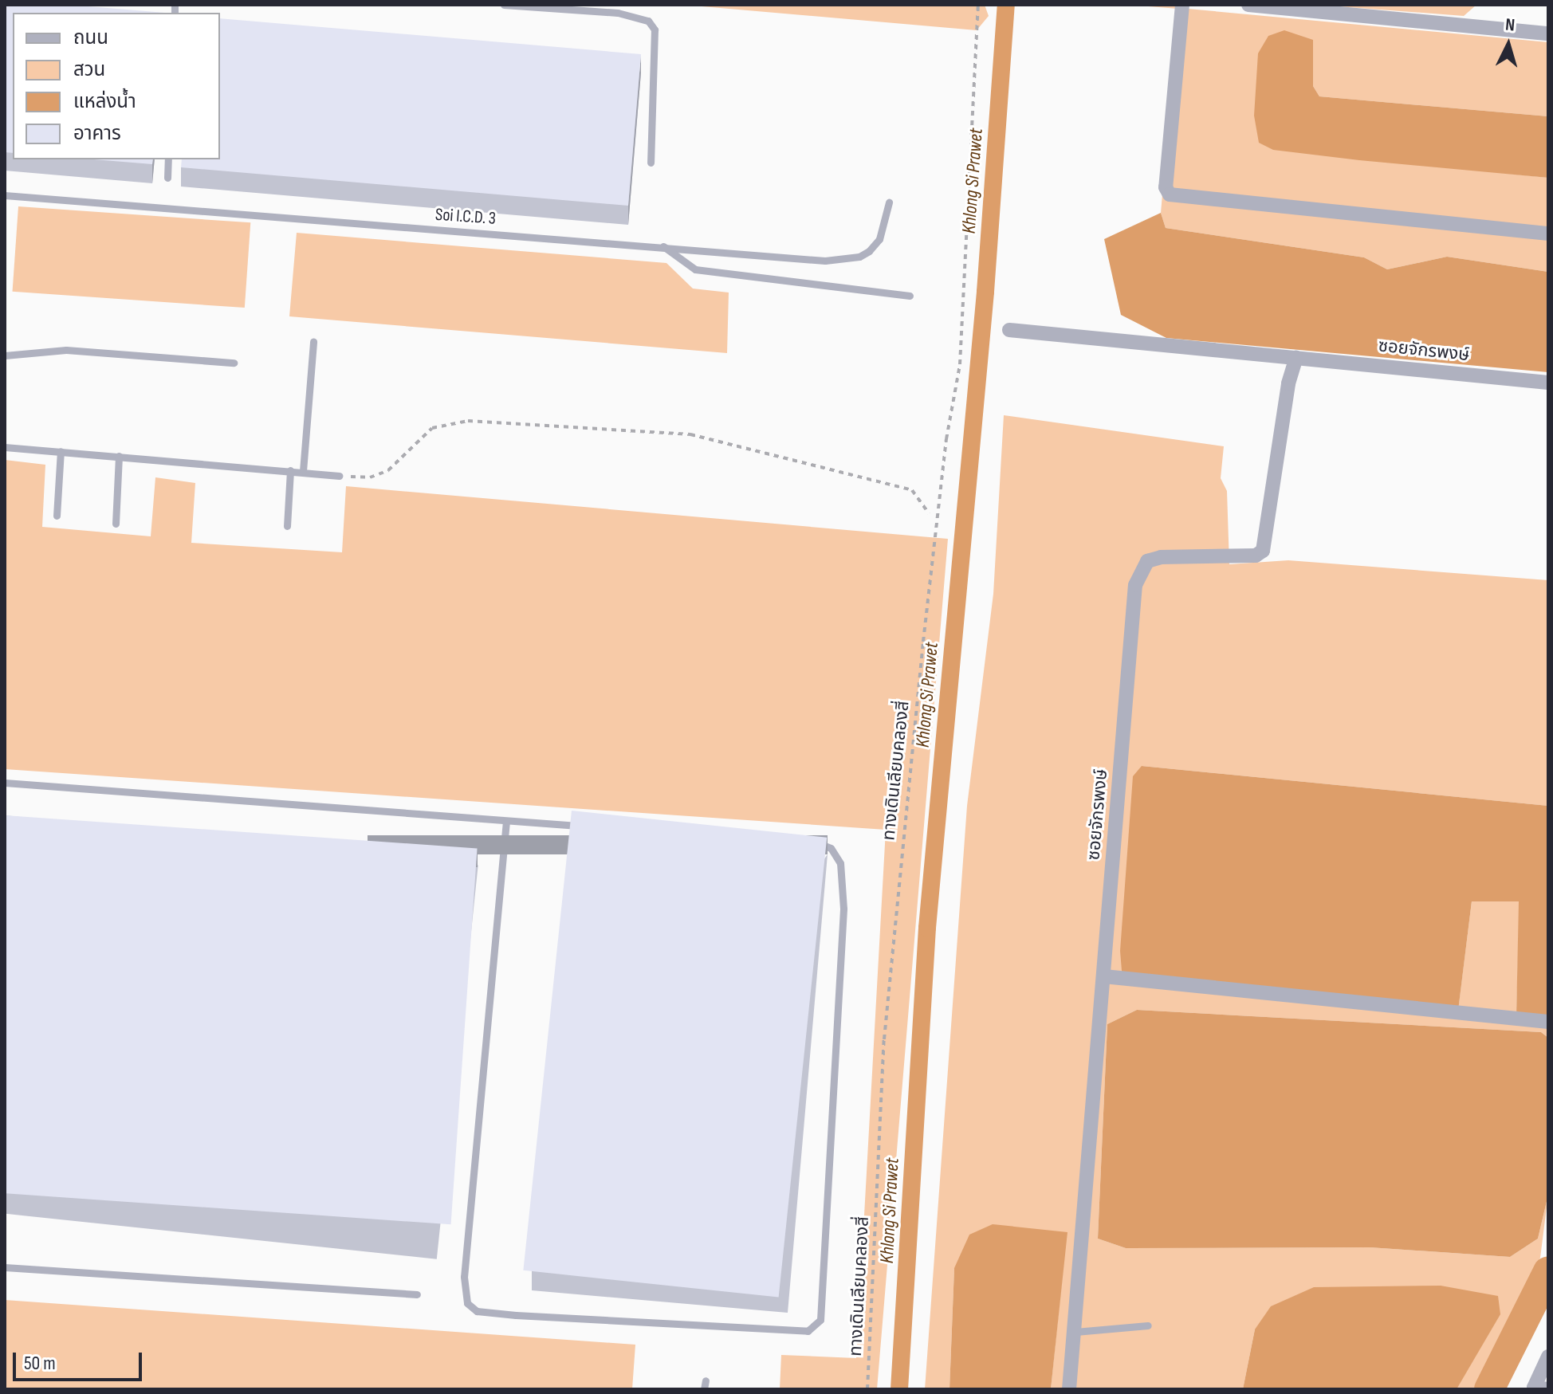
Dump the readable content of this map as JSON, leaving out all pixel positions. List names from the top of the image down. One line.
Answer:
{"streets":{"street":["ซอยจักรพงษ์"],"lane":["Soi I.C.D. 3"],"path":["ทางเดินเลียบคลองสี่"]},"water":["Khlong Si Prawet"],"legend":["ถนน","สวน","แหล่งน้ำ","อาคาร"],"scale_bar":"50 m","north":"top"}
